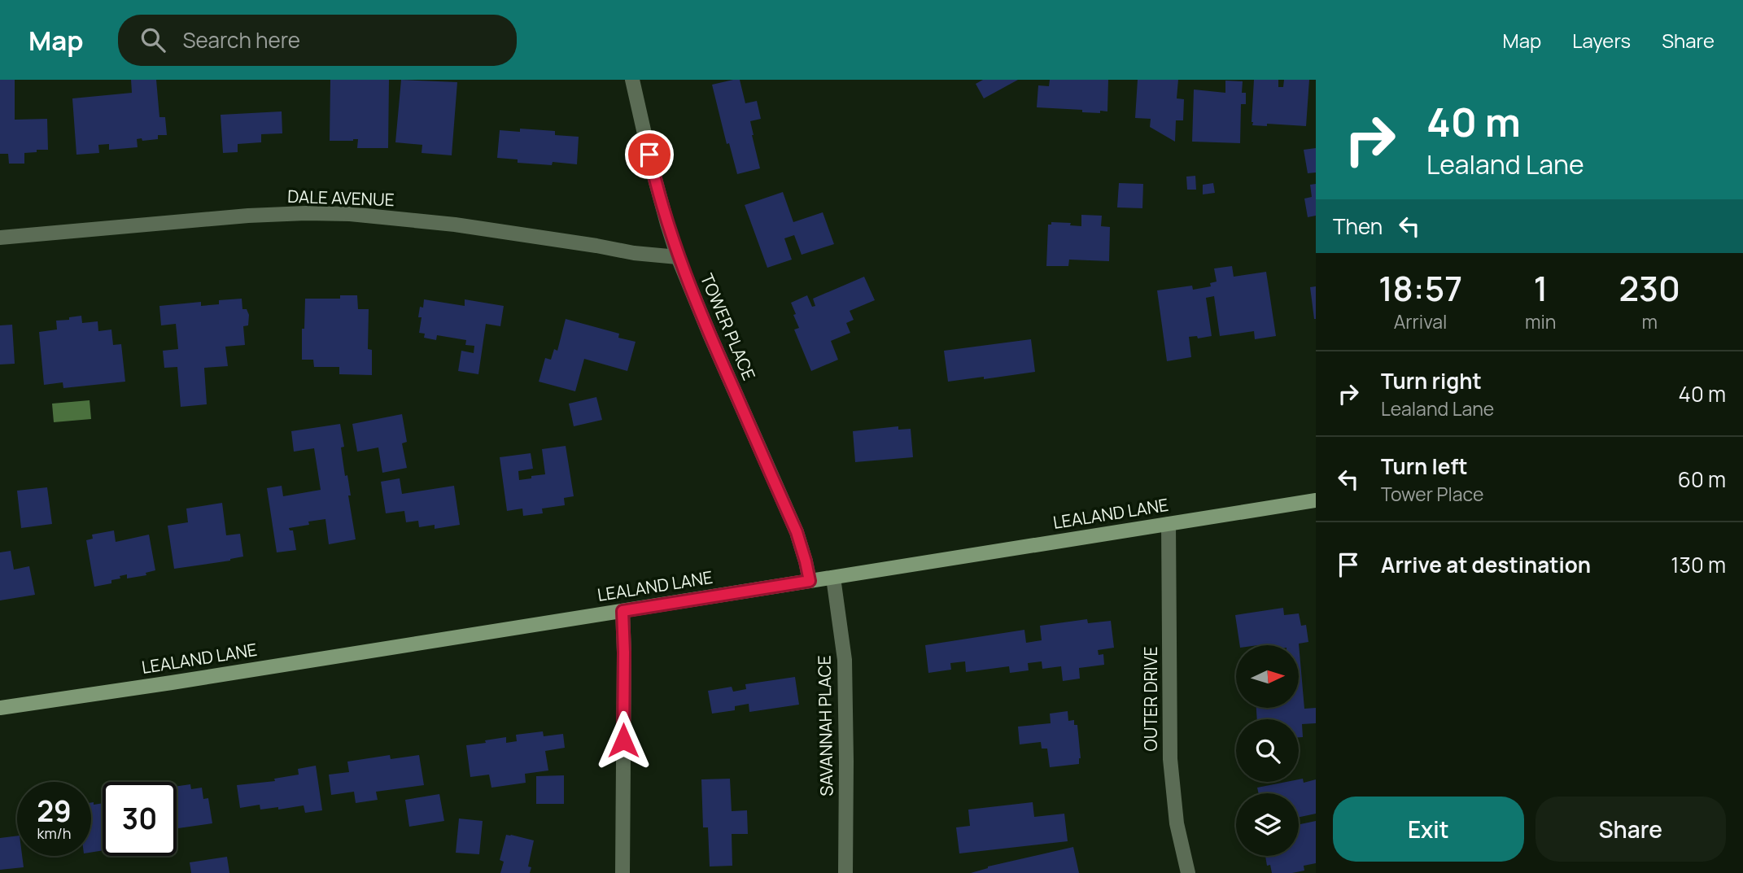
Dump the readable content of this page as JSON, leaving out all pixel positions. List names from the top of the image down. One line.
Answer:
{"streets":{"street":["DALE AVENUE","TOWER PLACE","LEALAND LANE","OUTER DRIVE","SAVANNAH PLACE"]},"crossings":[["DALE AVENUE","TOWER PLACE"],["TOWER PLACE","LEALAND LANE"],["LEALAND LANE","OUTER DRIVE"],["LEALAND LANE","SAVANNAH PLACE"]],"north":"right","page":{"header":"Map","search":"Search here","nav":["Map","Layers","Share"],"turn":["40 m","Lealand Lane"],"then":"Then","eta":["18:57","Arrival","1","min","230","m"],"list":[{"name":"Turn right","note":"Lealand Lane","value":"40 m"},{"name":"Turn left","note":"Tower Place","value":"60 m"},{"name":"Arrive at destination","value":"130 m"}],"speed":"29 km/h","limit":"30","buttons":["Exit","Share"]}}
